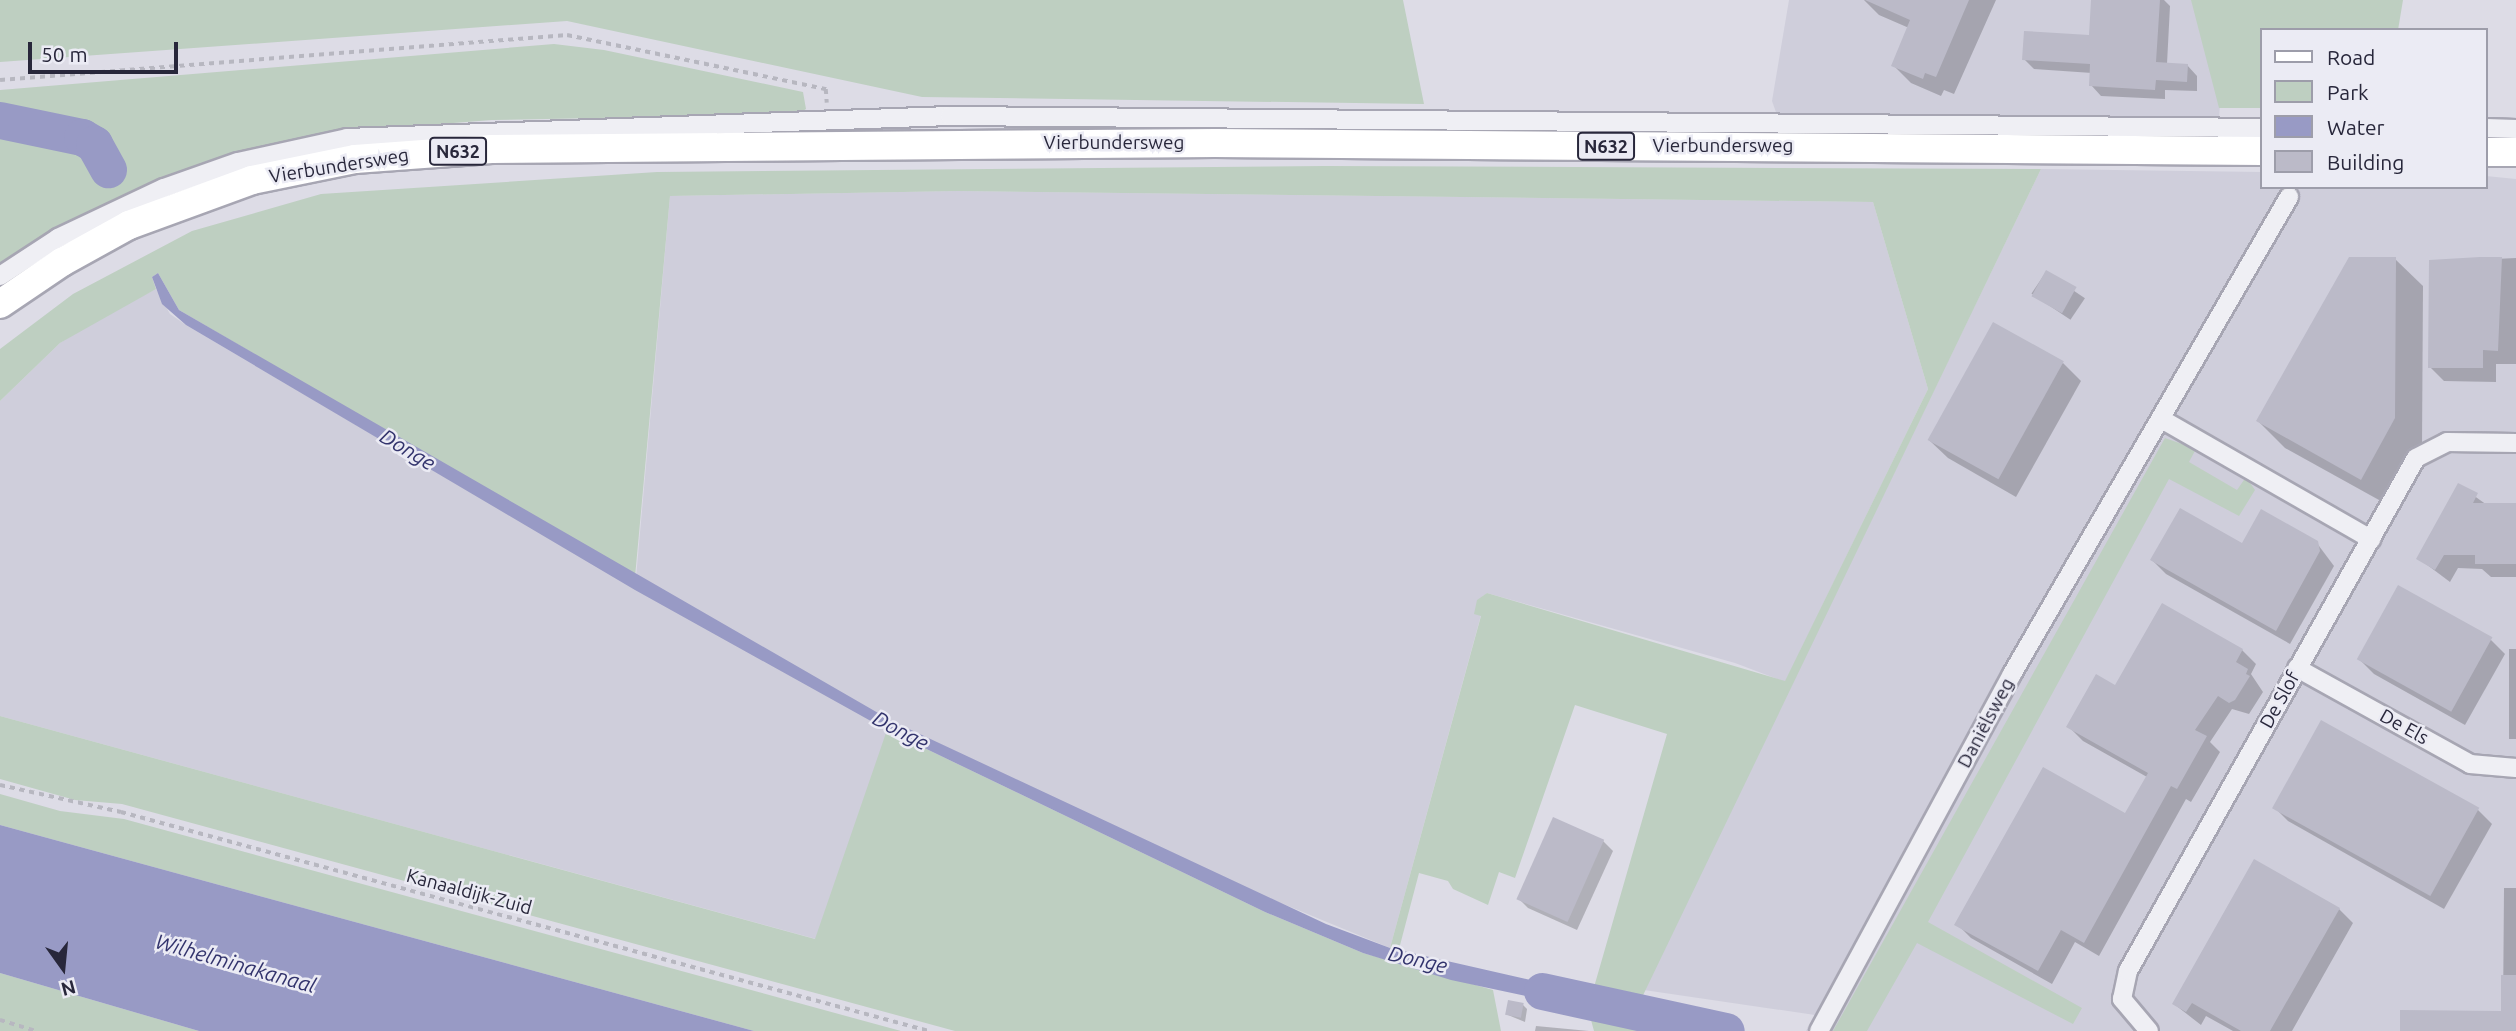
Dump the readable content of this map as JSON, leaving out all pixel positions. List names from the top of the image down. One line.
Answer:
{"streets":{"main road":["Vierbundersweg","N632"],"street":["De Slof","Daniëlsweg","De Els"],"path":["Kanaaldijk-Zuid"]},"crossings":[["De Slof","De Els"]],"water":["Donge","Wilhelminakanaal"],"legend":["Road","Park","Water","Building"],"scale_bar":"50 m","north":"bottom"}
